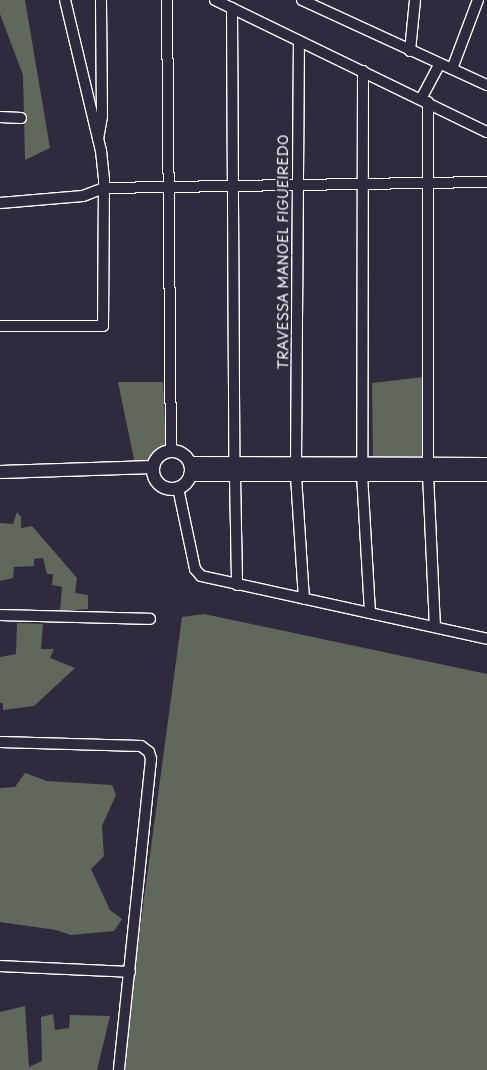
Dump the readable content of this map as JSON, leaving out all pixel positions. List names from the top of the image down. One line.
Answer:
{"streets":{"street":["TRAVESSA MANOEL FIGUEIREDO"]}}
